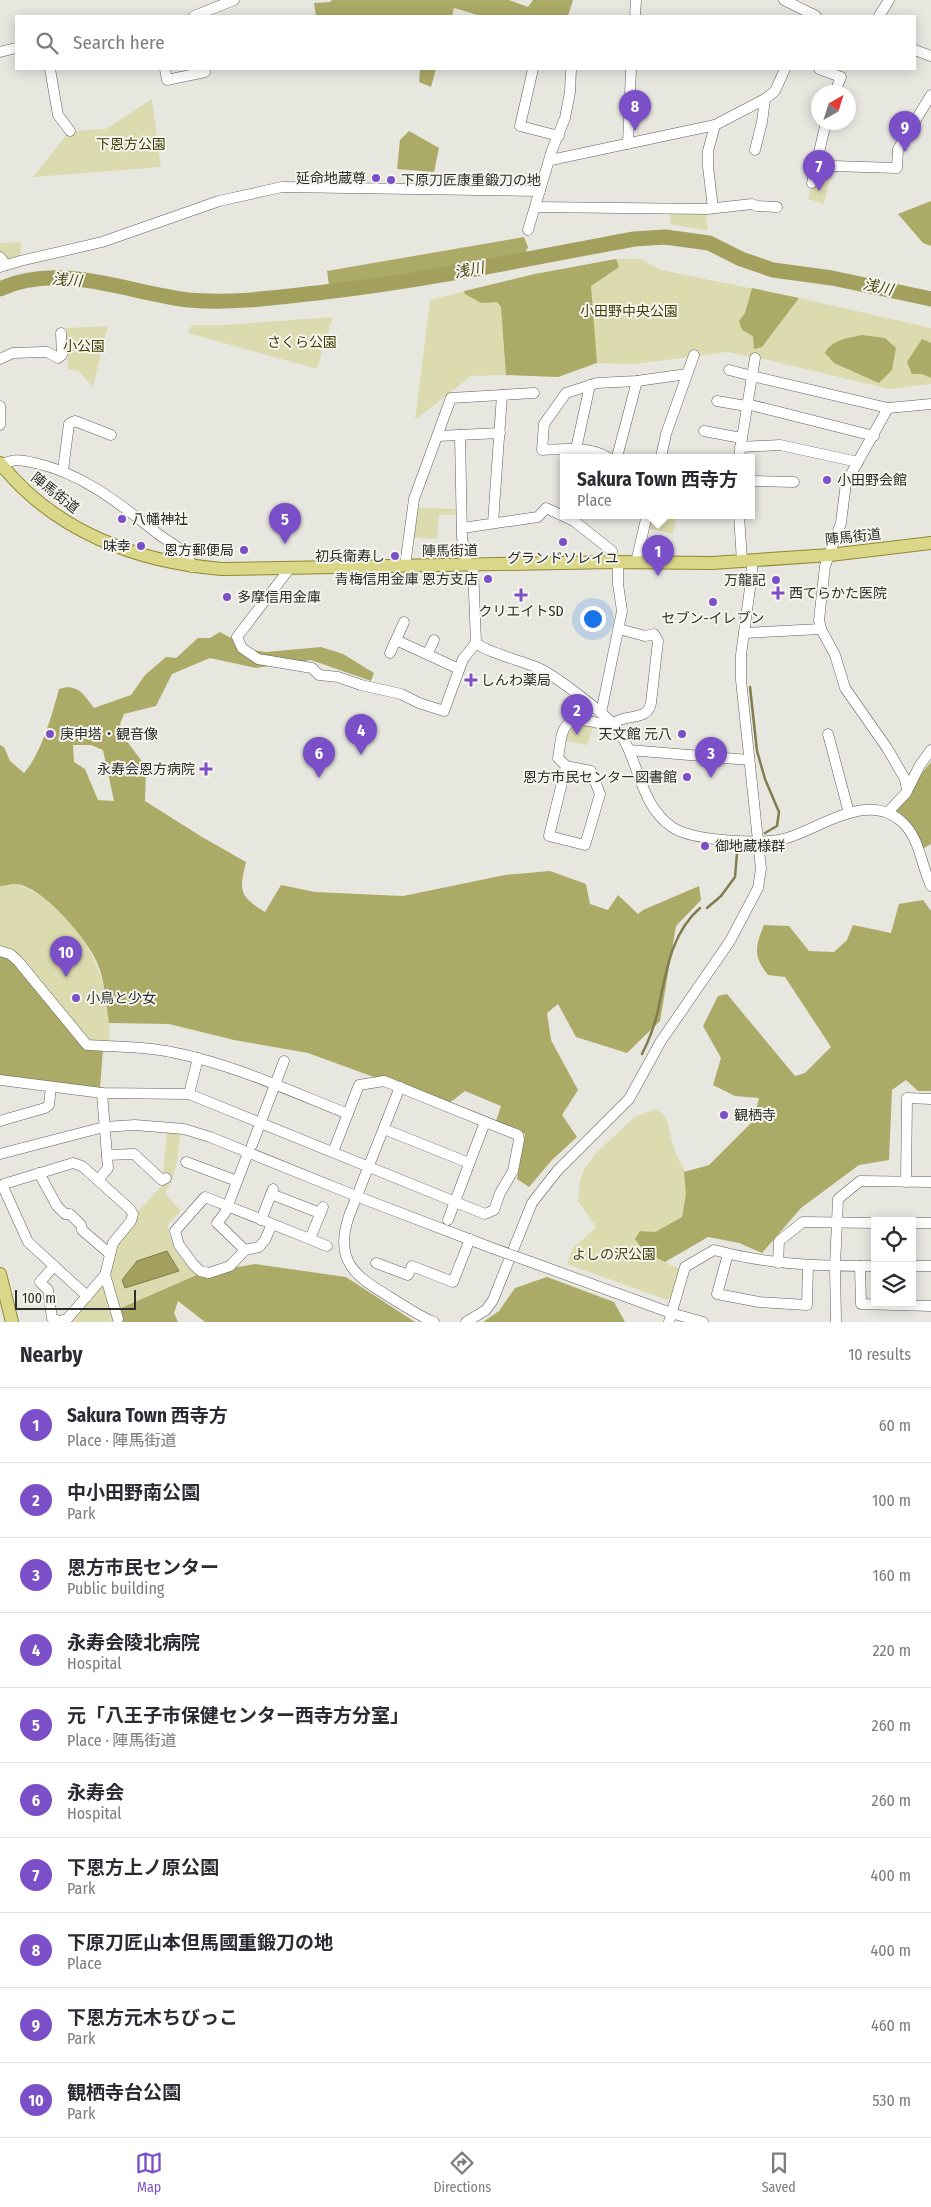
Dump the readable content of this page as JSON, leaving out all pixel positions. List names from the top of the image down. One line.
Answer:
{"streets":{"main road":["陣馬街道"]},"water":["浅川"],"parks":["下恩方公園","小田野中央公園","さくら公園","小公園","よしの沢公園"],"places":{"other":["延命地蔵尊","下原刀匠康重鍛刀の地","小田野会館","八幡神社","グランドソレイユ","味幸","恩方郵便局","初兵衛寿し","青梅信用金庫 恩方支店","万龍記","多摩信用金庫","セブン-イレブン","庚申塔・観音像","天文館 元八","恩方市民センター図書館","御地蔵様群","小鳥と少女","観栖寺"],"health":["西てらかた医院","クリエイトSD","しんわ薬局","永寿会恩方病院"]},"scale_bar":"100 m","north":"top right","page":{"search":"Search here","pins":["8","9","7","5","1","2","4","3","6","10"],"popup":["Sakura Town 西寺方","Place"],"scale":"100 m","heading":["Nearby","10 results"],"list":[{"mark":"1","name":"Sakura Town 西寺方","note":"Place · 陣馬街道","value":"60 m"},{"mark":"2","name":"中小田野南公園","note":"Park","value":"100 m"},{"mark":"3","name":"恩方市民センター","note":"Public building","value":"160 m"},{"mark":"4","name":"永寿会陵北病院","note":"Hospital","value":"220 m"},{"mark":"5","name":"元「八王子市保健センター西寺方分室」","note":"Place · 陣馬街道","value":"260 m"},{"mark":"6","name":"永寿会","note":"Hospital","value":"260 m"},{"mark":"7","name":"下恩方上ノ原公園","note":"Park","value":"400 m"},{"mark":"8","name":"下原刀匠山本但馬國重鍛刀の地","note":"Place","value":"400 m"},{"mark":"9","name":"下恩方元木ちびっこ","note":"Park","value":"460 m"},{"mark":"10","name":"観栖寺台公園","note":"Park","value":"530 m"}],"nav":["Map","Directions","Saved"]}}
